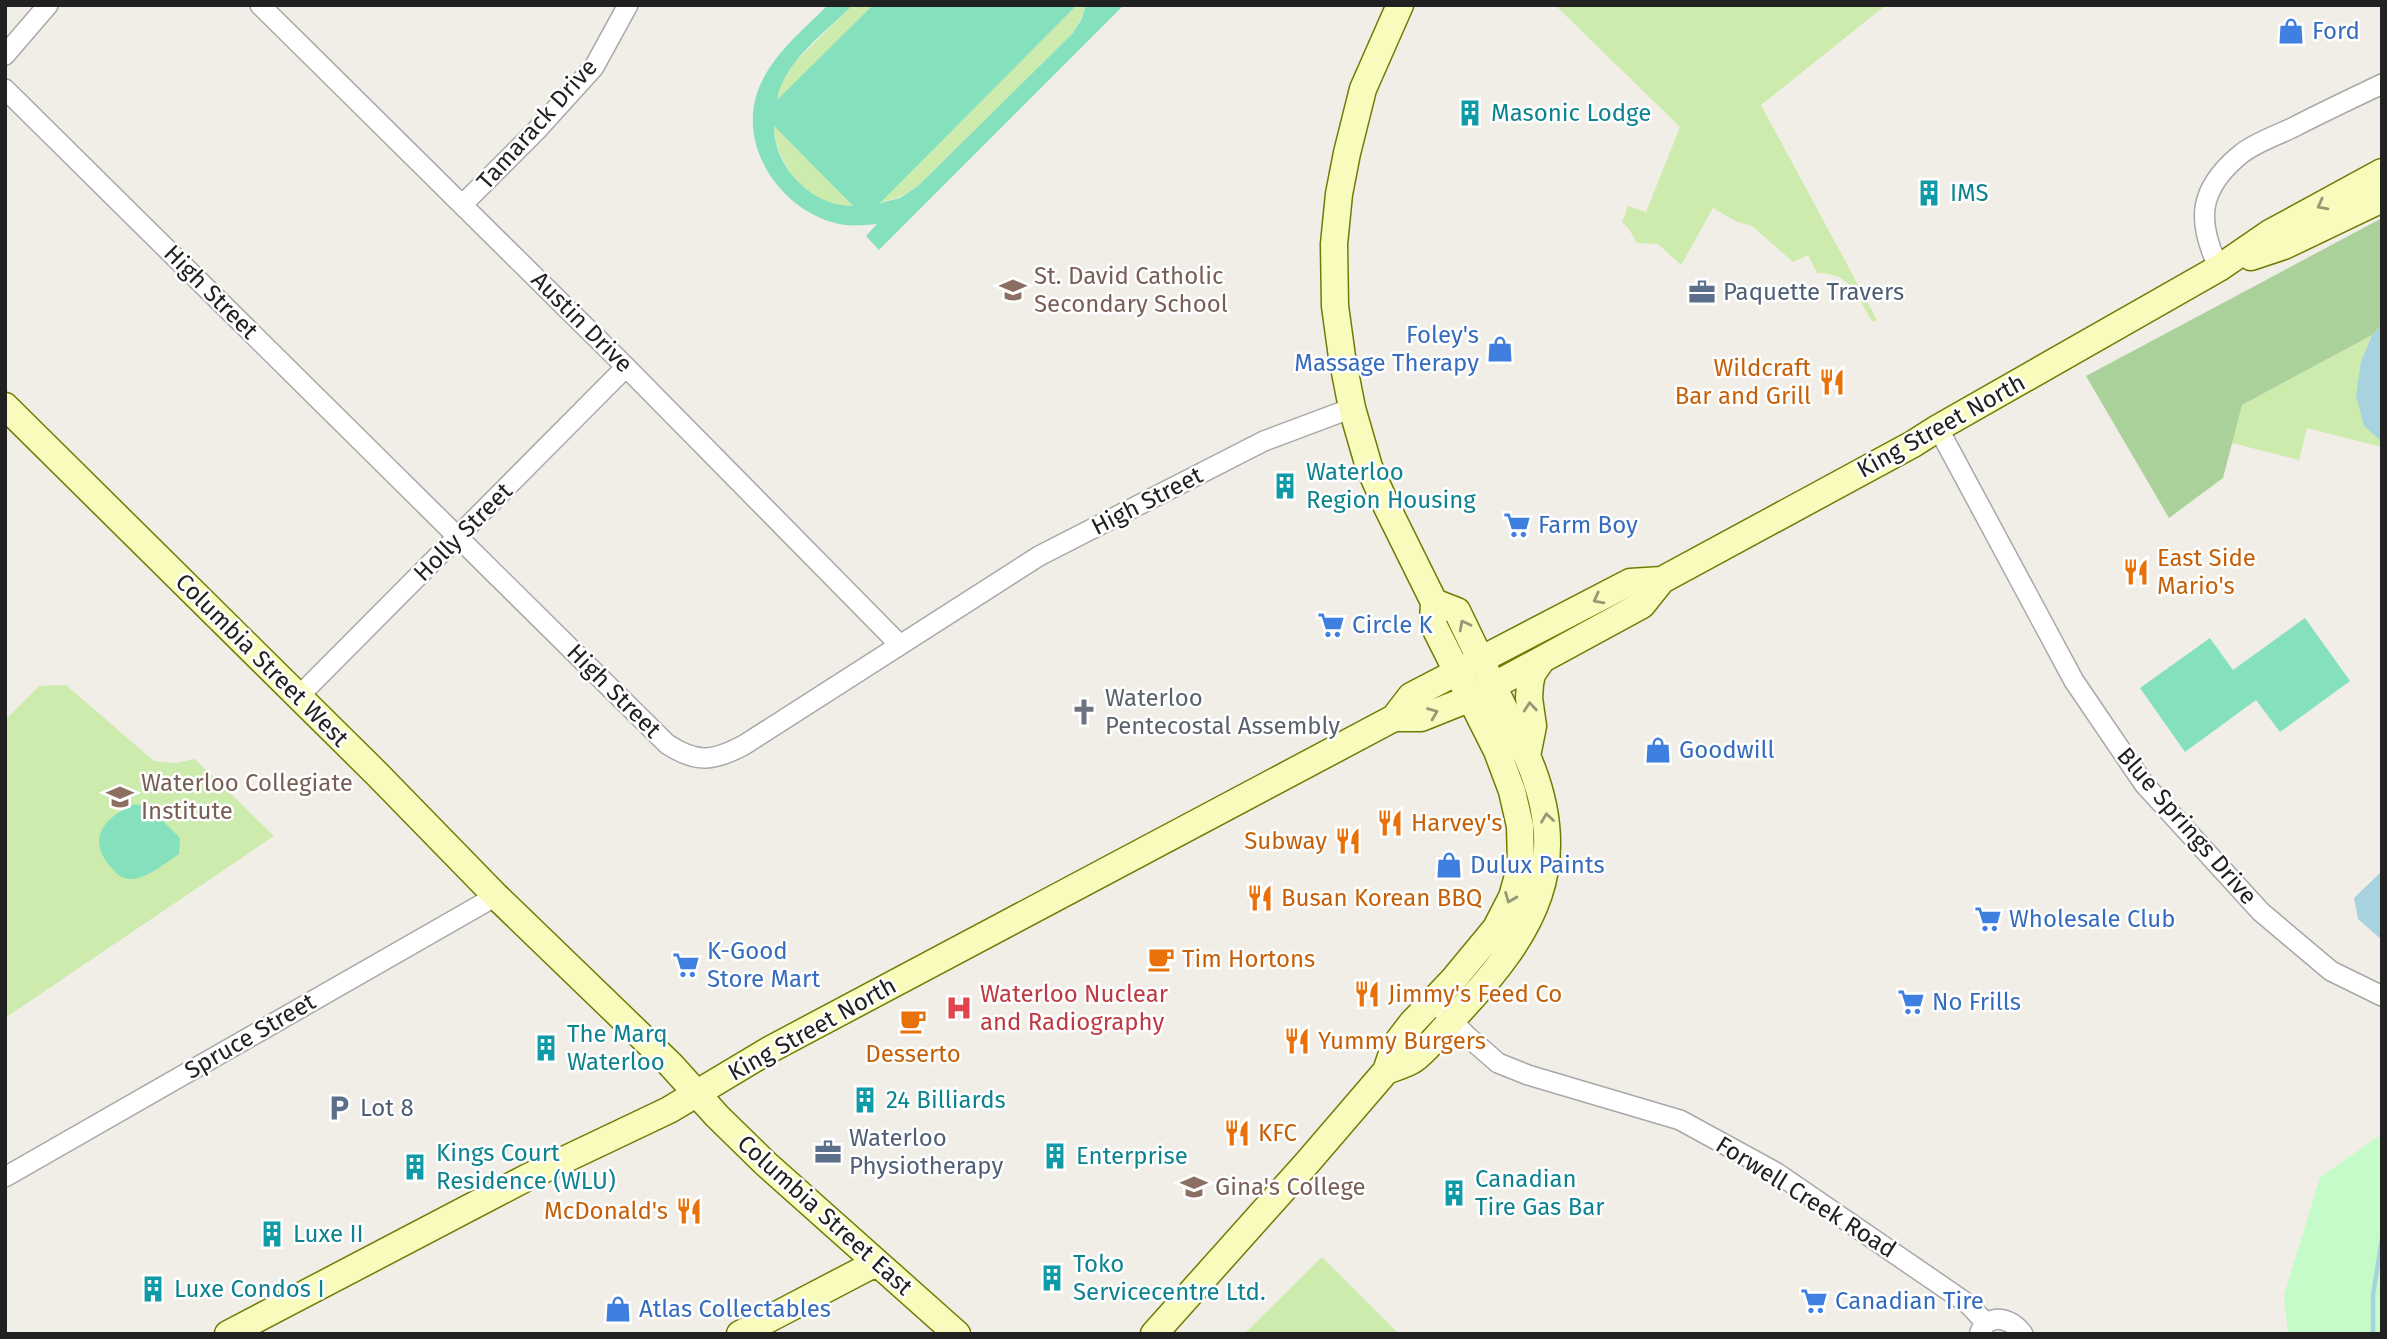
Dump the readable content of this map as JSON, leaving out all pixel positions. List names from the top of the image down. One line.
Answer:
{"streets":{"main road":["King Street North","Columbia Street West","Columbia Street East"],"street":["Tamarack Drive","High Street","Austin Drive","Holly Street","Blue Springs Drive","Spruce Street","Forwell Creek Road"]},"crossings":[["Tamarack Drive","Austin Drive"],["High Street","Austin Drive"],["High Street","Holly Street"],["Austin Drive","Holly Street"],["King Street North","Columbia Street West"],["King Street North","Blue Springs Drive"],["King Street North","Columbia Street East"],["Holly Street","Columbia Street West"],["Columbia Street West","Spruce Street"],["Columbia Street West","Columbia Street East"]],"places":{"shop":["Ford","Foley's Massage Therapy","Goodwill","Dulux Paints","Atlas Collectables"],"building":["Masonic Lodge","IMS","Waterloo Region Housing","The Marq Waterloo","24 Billiards","Enterprise","Kings Court Residence (WLU)","Canadian Tire Gas Bar","Luxe II","Toko Servicecentre Ltd.","Luxe Condos I"],"school or university":["St. David Catholic Secondary School","Waterloo Collegiate Institute","Gina's College"],"office":["Paquette Travers","Waterloo Physiotherapy"],"restaurant":["Wildcraft Bar and Grill","East Side Mario's","Harvey's","Subway","Busan Korean BBQ","Jimmy's Feed Co","Yummy Burgers","KFC","McDonald's"],"supermarket":["Farm Boy","Circle K","Wholesale Club","K-Good Store Mart","No Frills","Canadian Tire"],"church":["Waterloo Pentecostal Assembly"],"cafe":["Tim Hortons","Desserto"],"hospital":["Waterloo Nuclear and Radiography"],"parking":["Lot 8"]}}
